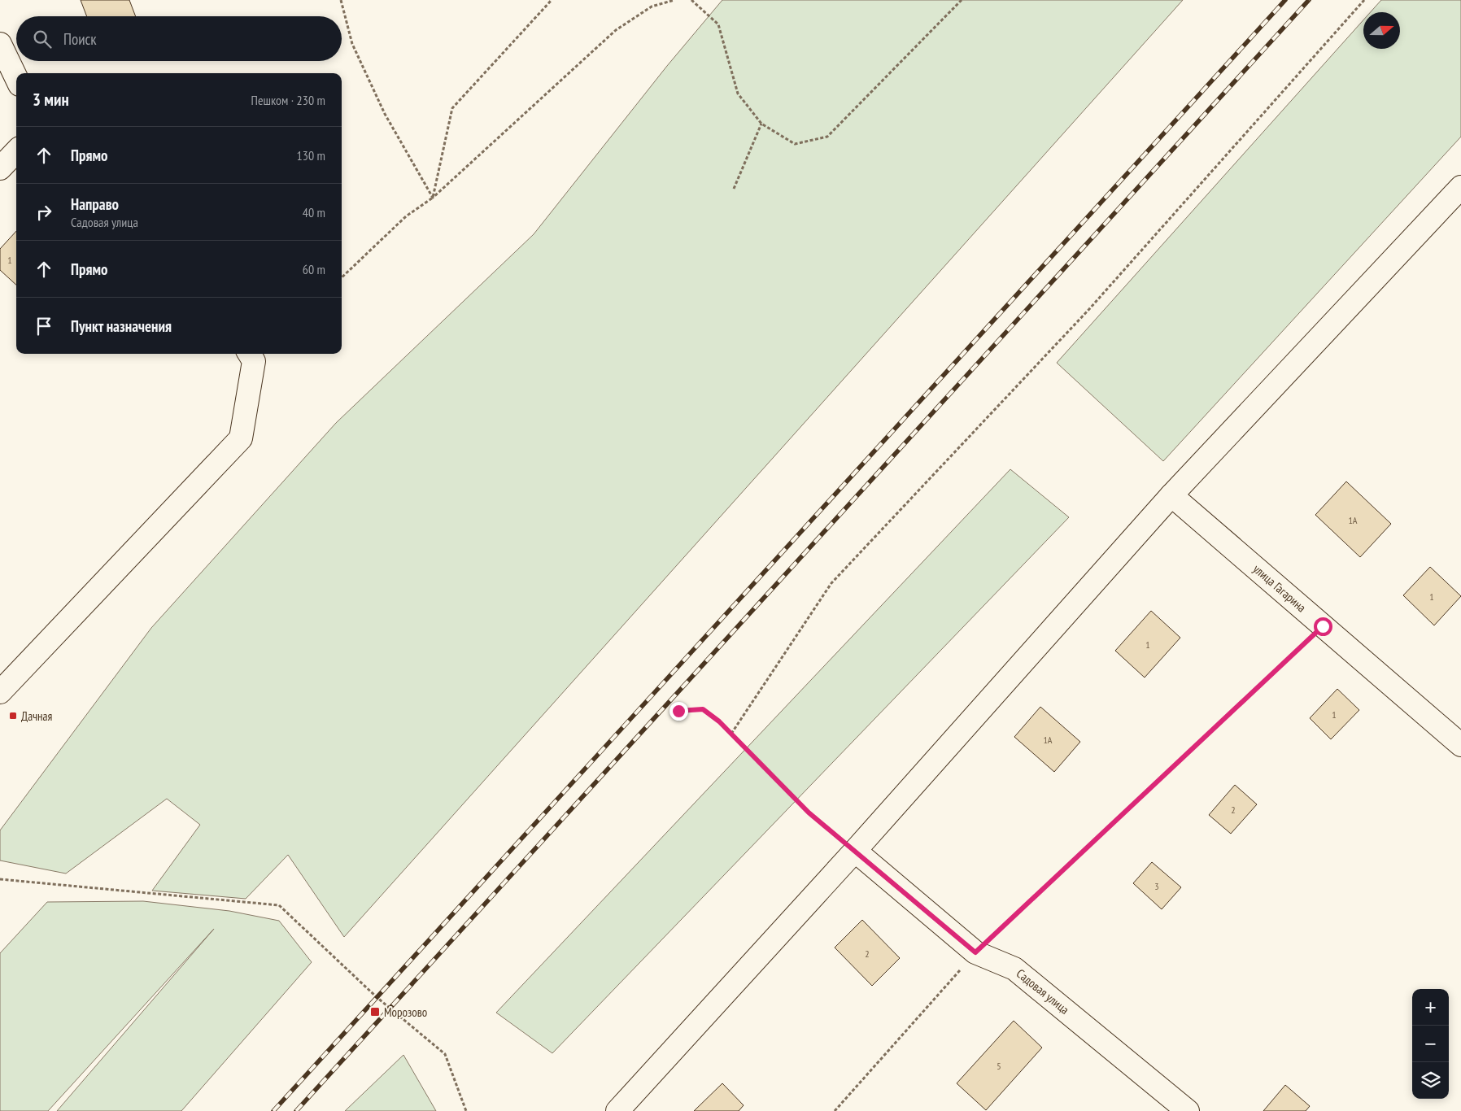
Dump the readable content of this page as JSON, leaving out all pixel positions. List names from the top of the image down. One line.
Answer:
{"streets":{"street":["улица Гагарина","Садовая улица"]},"places":{"transit":["Дачная","Морозово"]},"house_numbers":["1","1А","1","1","1","1А","2","3","2","5"],"north":"right","page":{"search":"Поиск","heading":["3 мин","Пешком · 230 m"],"list":[["Прямо","130 m"],["Направо","Садовая улица","40 m"],["Прямо","60 m"],"Пункт назначения"],"map_buttons":["+","−"]}}
